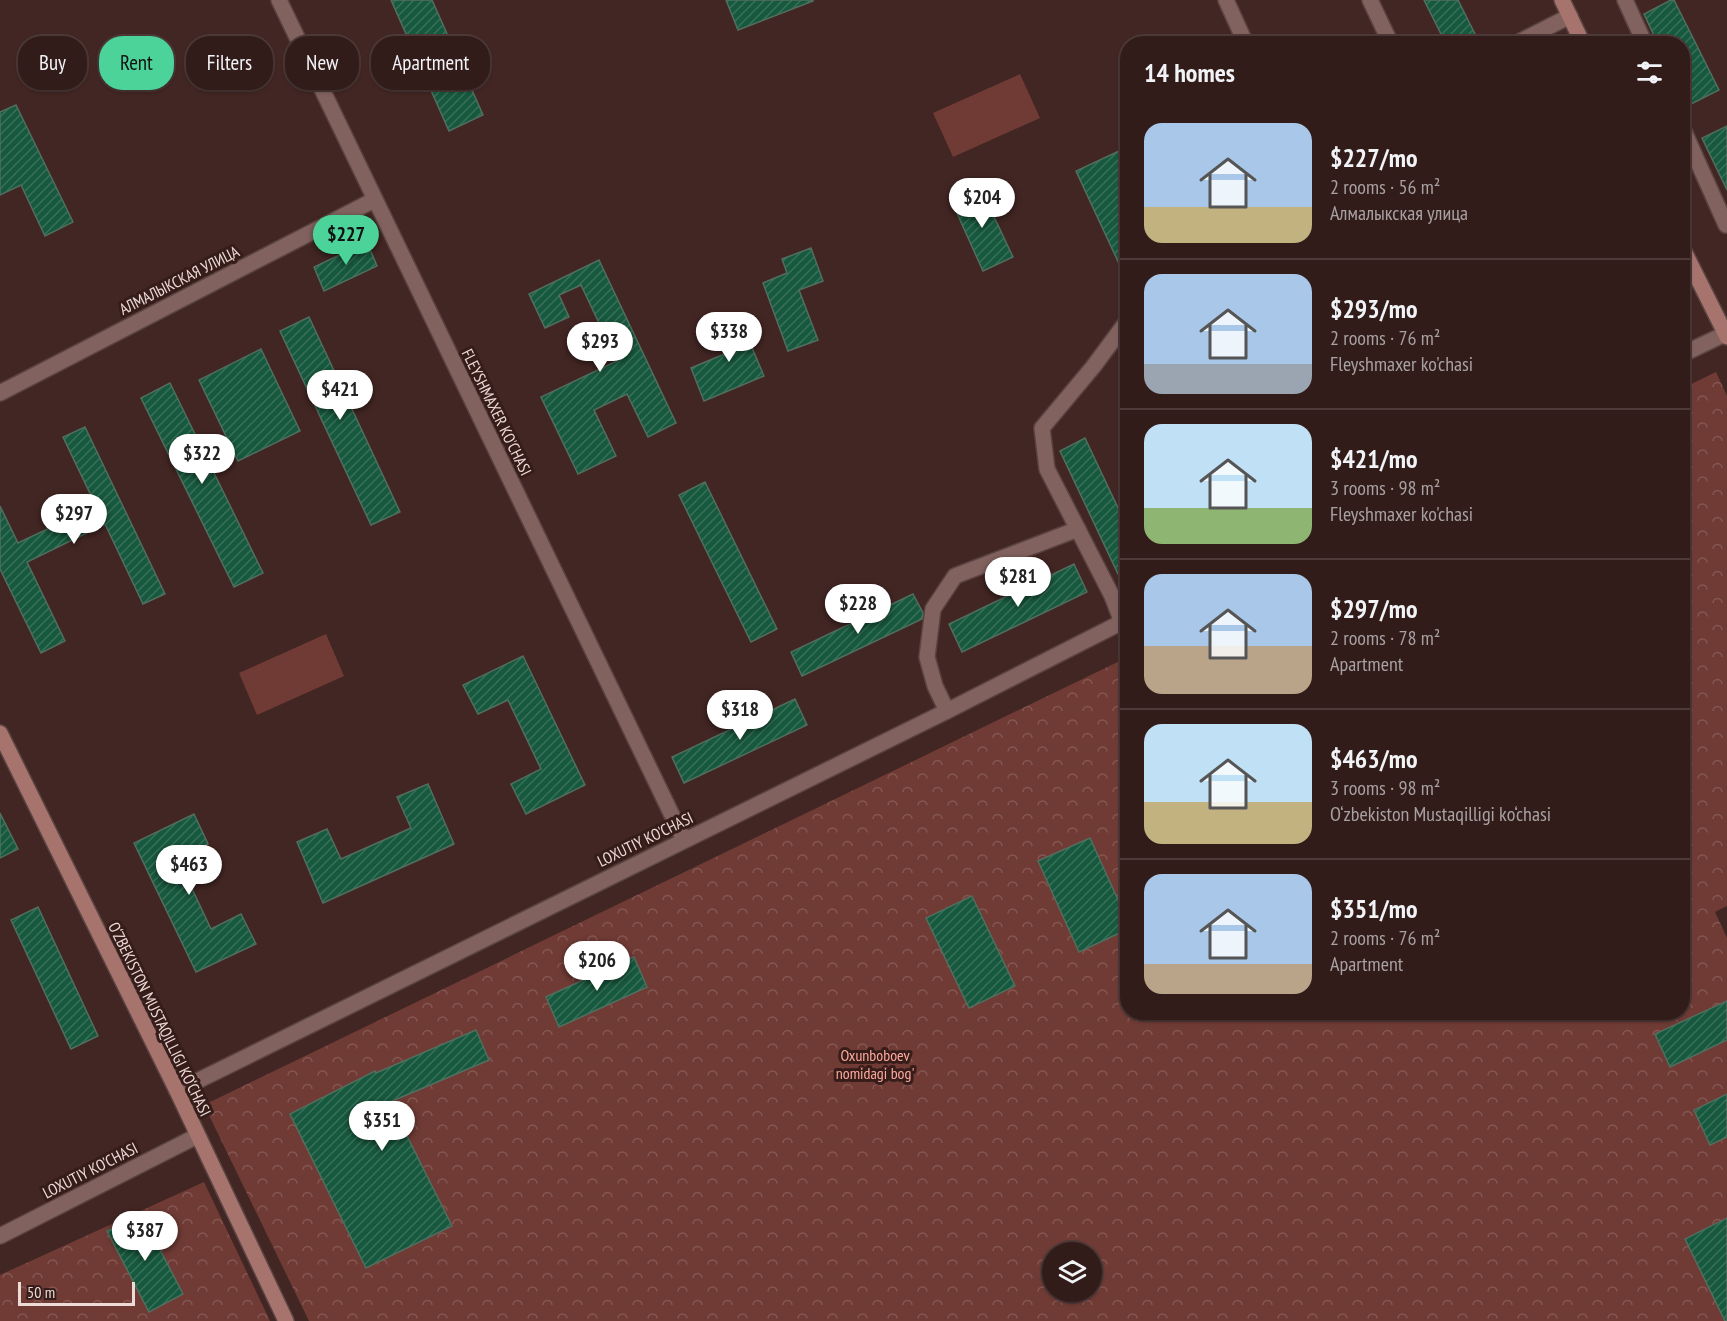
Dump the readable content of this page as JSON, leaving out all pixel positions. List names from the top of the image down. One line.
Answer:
{"streets":{"main road":["O‘ZBEKISTON MUSTAQILLIGI KO‘CHASI"],"street":["АЛМАЛЫКСКАЯ УЛИЦА","FLEYSHMAXER KO'CHASI","LOXUTIY KO'CHASI"]},"crossings":[["АЛМАЛЫКСКАЯ УЛИЦА","FLEYSHMAXER KO'CHASI"],["FLEYSHMAXER KO'CHASI","LOXUTIY KO'CHASI"],["LOXUTIY KO'CHASI","O‘ZBEKISTON MUSTAQILLIGI KO‘CHASI"]],"parks":["Oxunboboev nomidagi bog'"],"scale_bar":"50 m","page":{"chip":["Buy","Rent","Filters","New","Apartment"],"heading":"14 homes","list":[{"name":"$227/mo","note":"2 rooms · 56 m² · Алмалыкская улица"},{"name":"$293/mo","note":"2 rooms · 76 m² · Fleyshmaxer ko'chasi"},{"name":"$421/mo","note":"3 rooms · 98 m² · Fleyshmaxer ko'chasi"},{"name":"$297/mo","note":"2 rooms · 78 m² · Apartment"},{"name":"$463/mo","note":"3 rooms · 98 m² · O‘zbekiston Mustaqilligi ko‘chasi"},{"name":"$351/mo","note":"2 rooms · 76 m² · Apartment"}],"price":["$204","$227","$338","$293","$421","$322","$297","$281","$228","$318","$463","$206","$351","$387"],"scale":"50 m"}}
